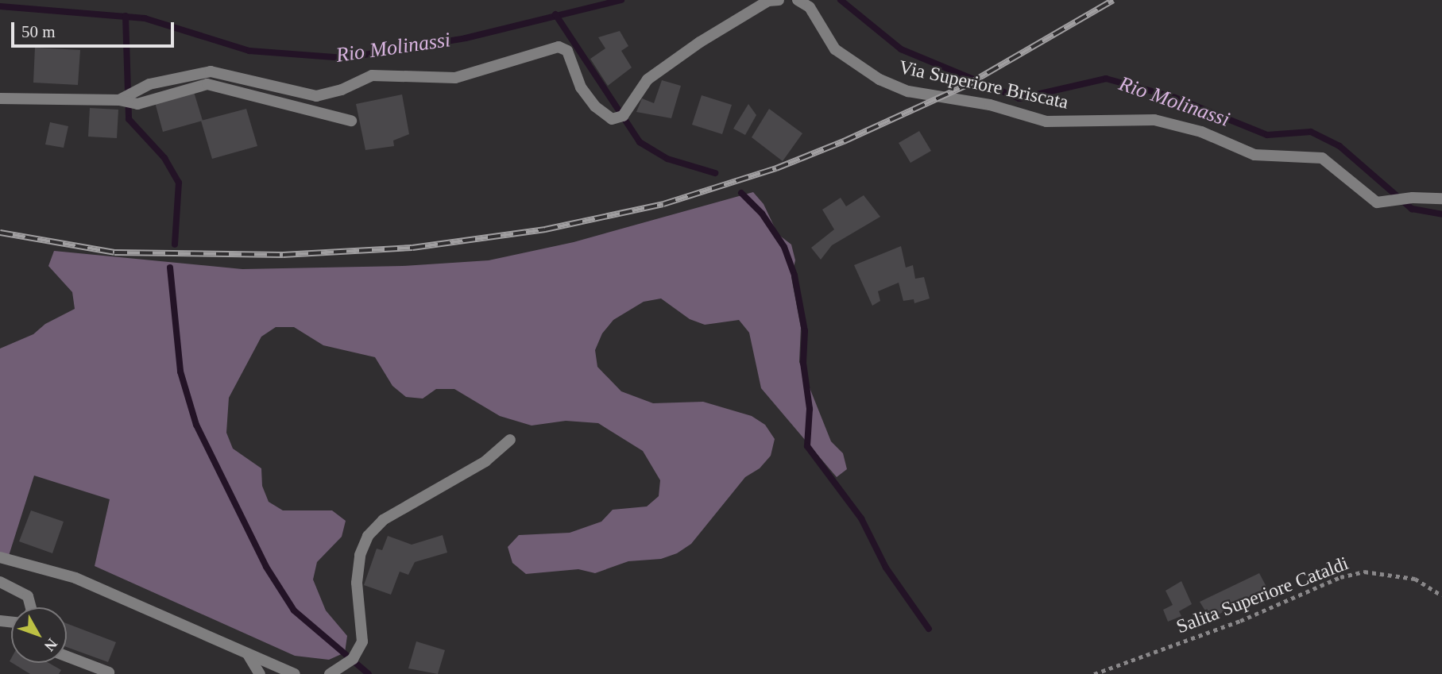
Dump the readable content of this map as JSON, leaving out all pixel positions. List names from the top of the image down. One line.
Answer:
{"streets":{"street":["Via Superiore Briscata"],"path":["Salita Superiore Cataldi"]},"water":["Rio Molinassi"],"scale_bar":"50 m","north":"bottom right"}
